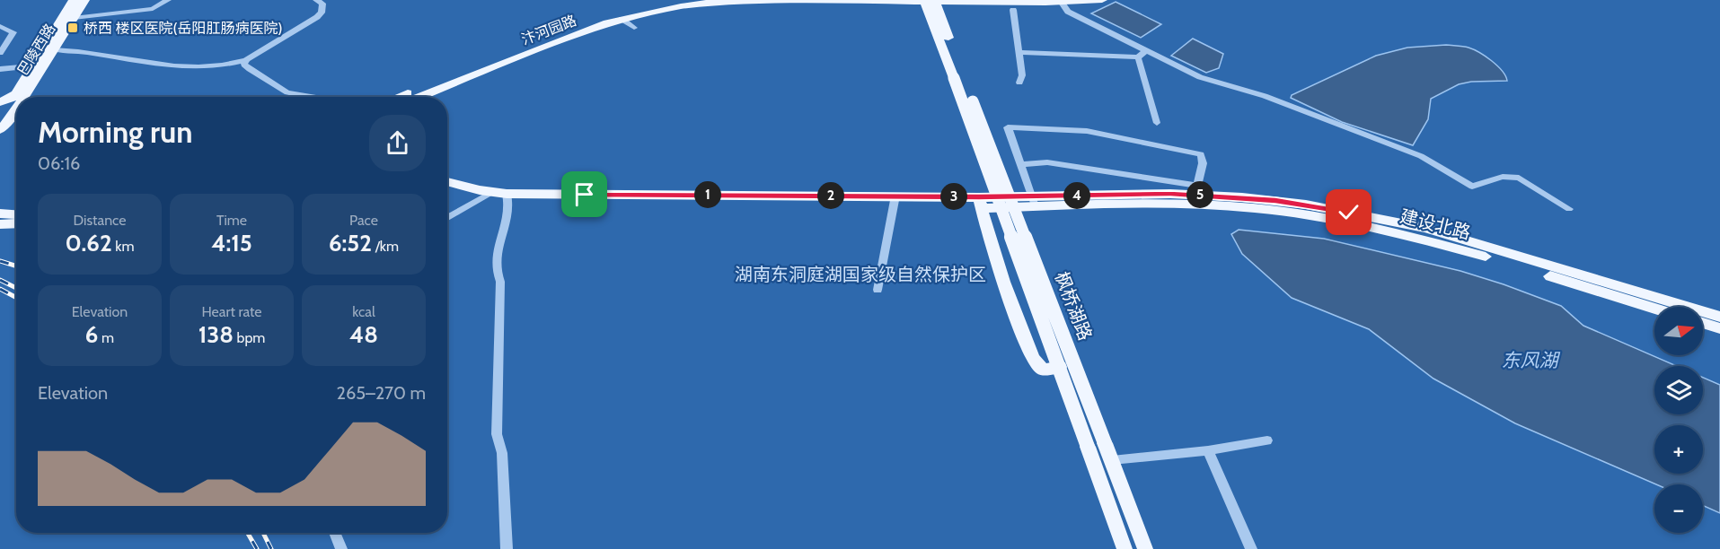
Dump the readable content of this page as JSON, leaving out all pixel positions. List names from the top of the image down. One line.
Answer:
{"streets":{"main road":["汴河园路","巴陵西路","建设北路","枫桥湖路"]},"water":["东风湖"],"parks":["湖南东洞庭湖国家级自然保护区"],"places":{"transit":["桥西 楼区医院(岳阳肛肠病医院)"]},"north":"right","page":{"heading":["Morning run","06:16"],"pins":["1","5","2","4","3"],"stats":[["Distance","0.62 km"],["Time","4:15"],["Pace","6:52 /km"],["Elevation","6 m"],["Heart rate","138 bpm"],["kcal","48"]],"map_buttons":["+","−"],"chart":["Elevation","265–270 m"]}}
